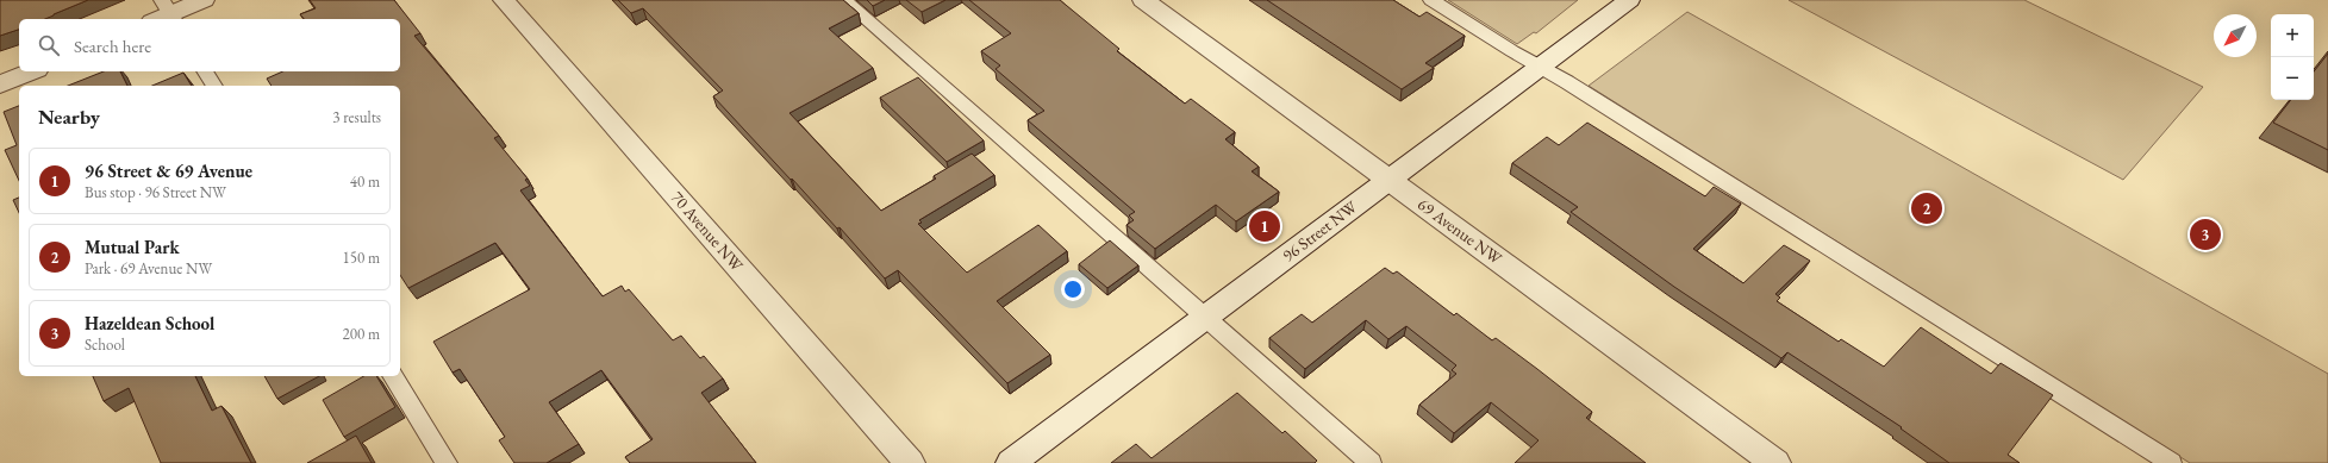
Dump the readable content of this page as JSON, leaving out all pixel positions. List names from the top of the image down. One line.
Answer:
{"streets":{"street":["70 Avenue NW","96 Street NW","69 Avenue NW"]},"crossings":[["96 Street NW","69 Avenue NW"]],"north":"bottom left","page":{"map_buttons":["+","−"],"search":"Search here","heading":["Nearby","3 results"],"list":[{"mark":"1","name":"96 Street & 69 Avenue","note":"Bus stop · 96 Street NW","value":"40 m"},{"mark":"2","name":"Mutual Park","note":"Park · 69 Avenue NW","value":"150 m"},{"mark":"3","name":"Hazeldean School","note":"School","value":"200 m"}],"pins":["2","1","3"]}}
